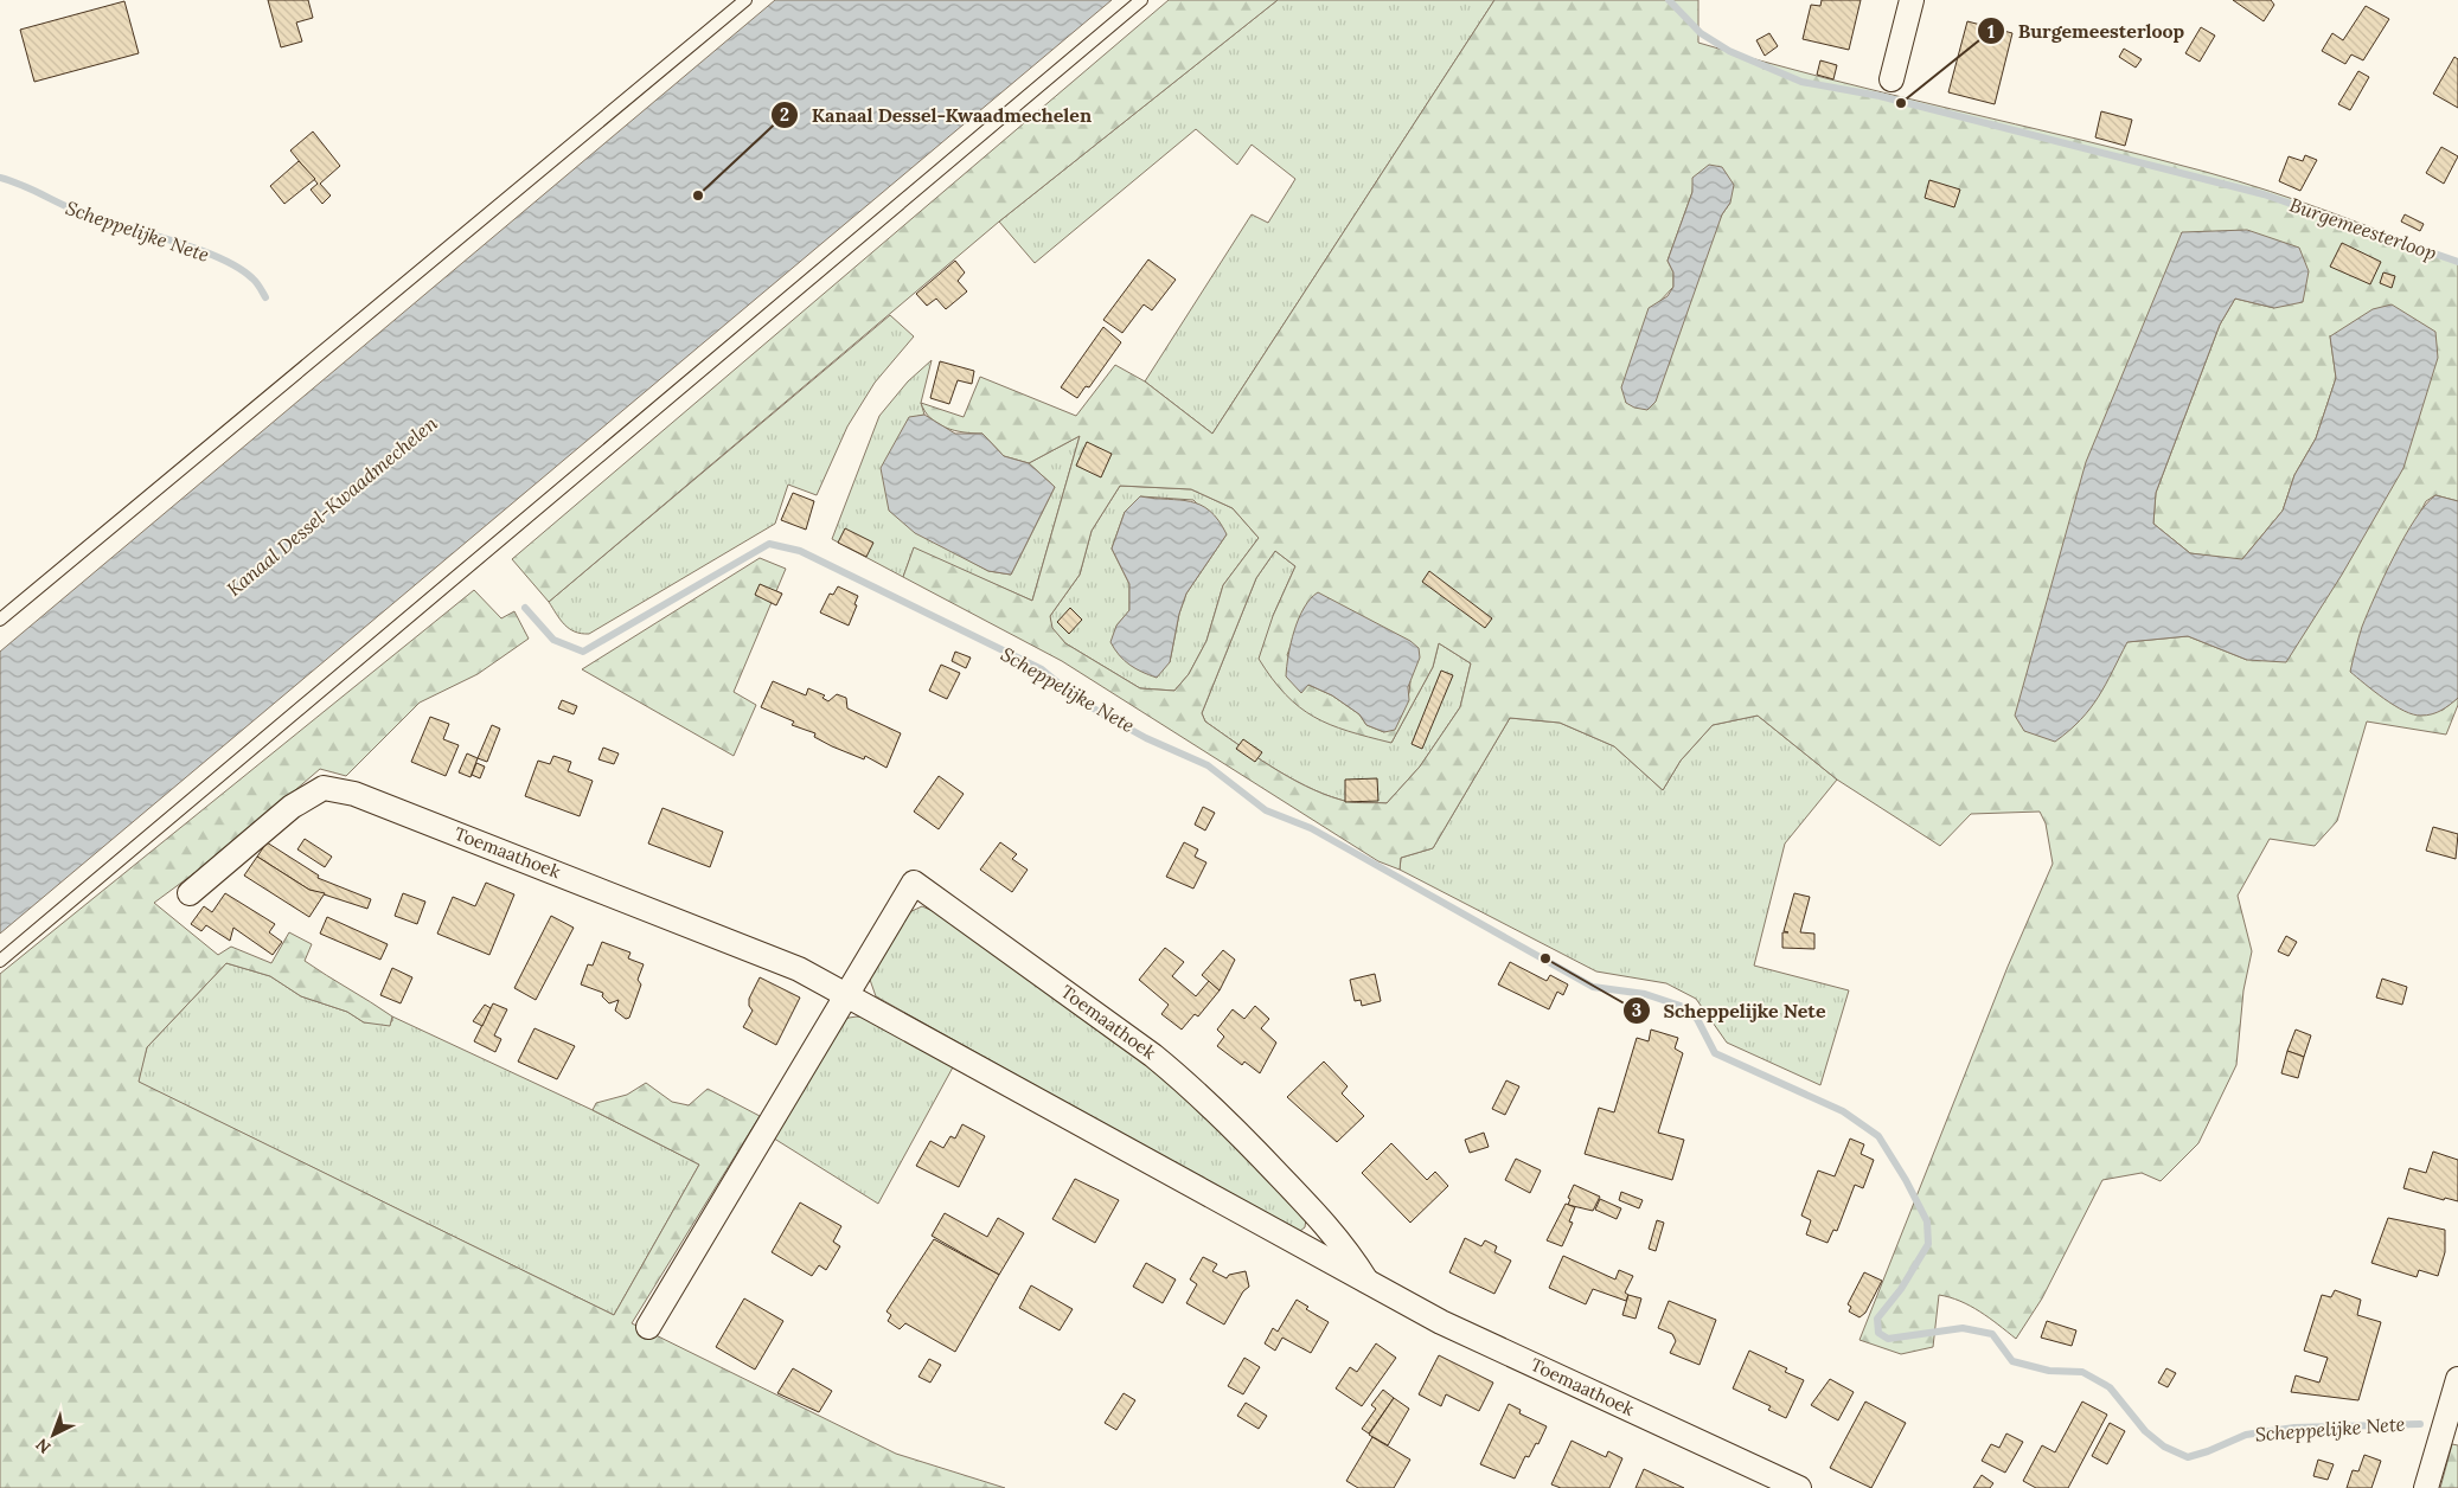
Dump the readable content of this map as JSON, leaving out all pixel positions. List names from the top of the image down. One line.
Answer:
{"streets":{"street":["Toemaathoek"]},"water":["Burgemeesterloop","Scheppelijke Nete","Kanaal Dessel-Kwaadmechelen"],"places":["Burgemeesterloop","Kanaal Dessel-Kwaadmechelen","Scheppelijke Nete"],"north":"bottom left"}
